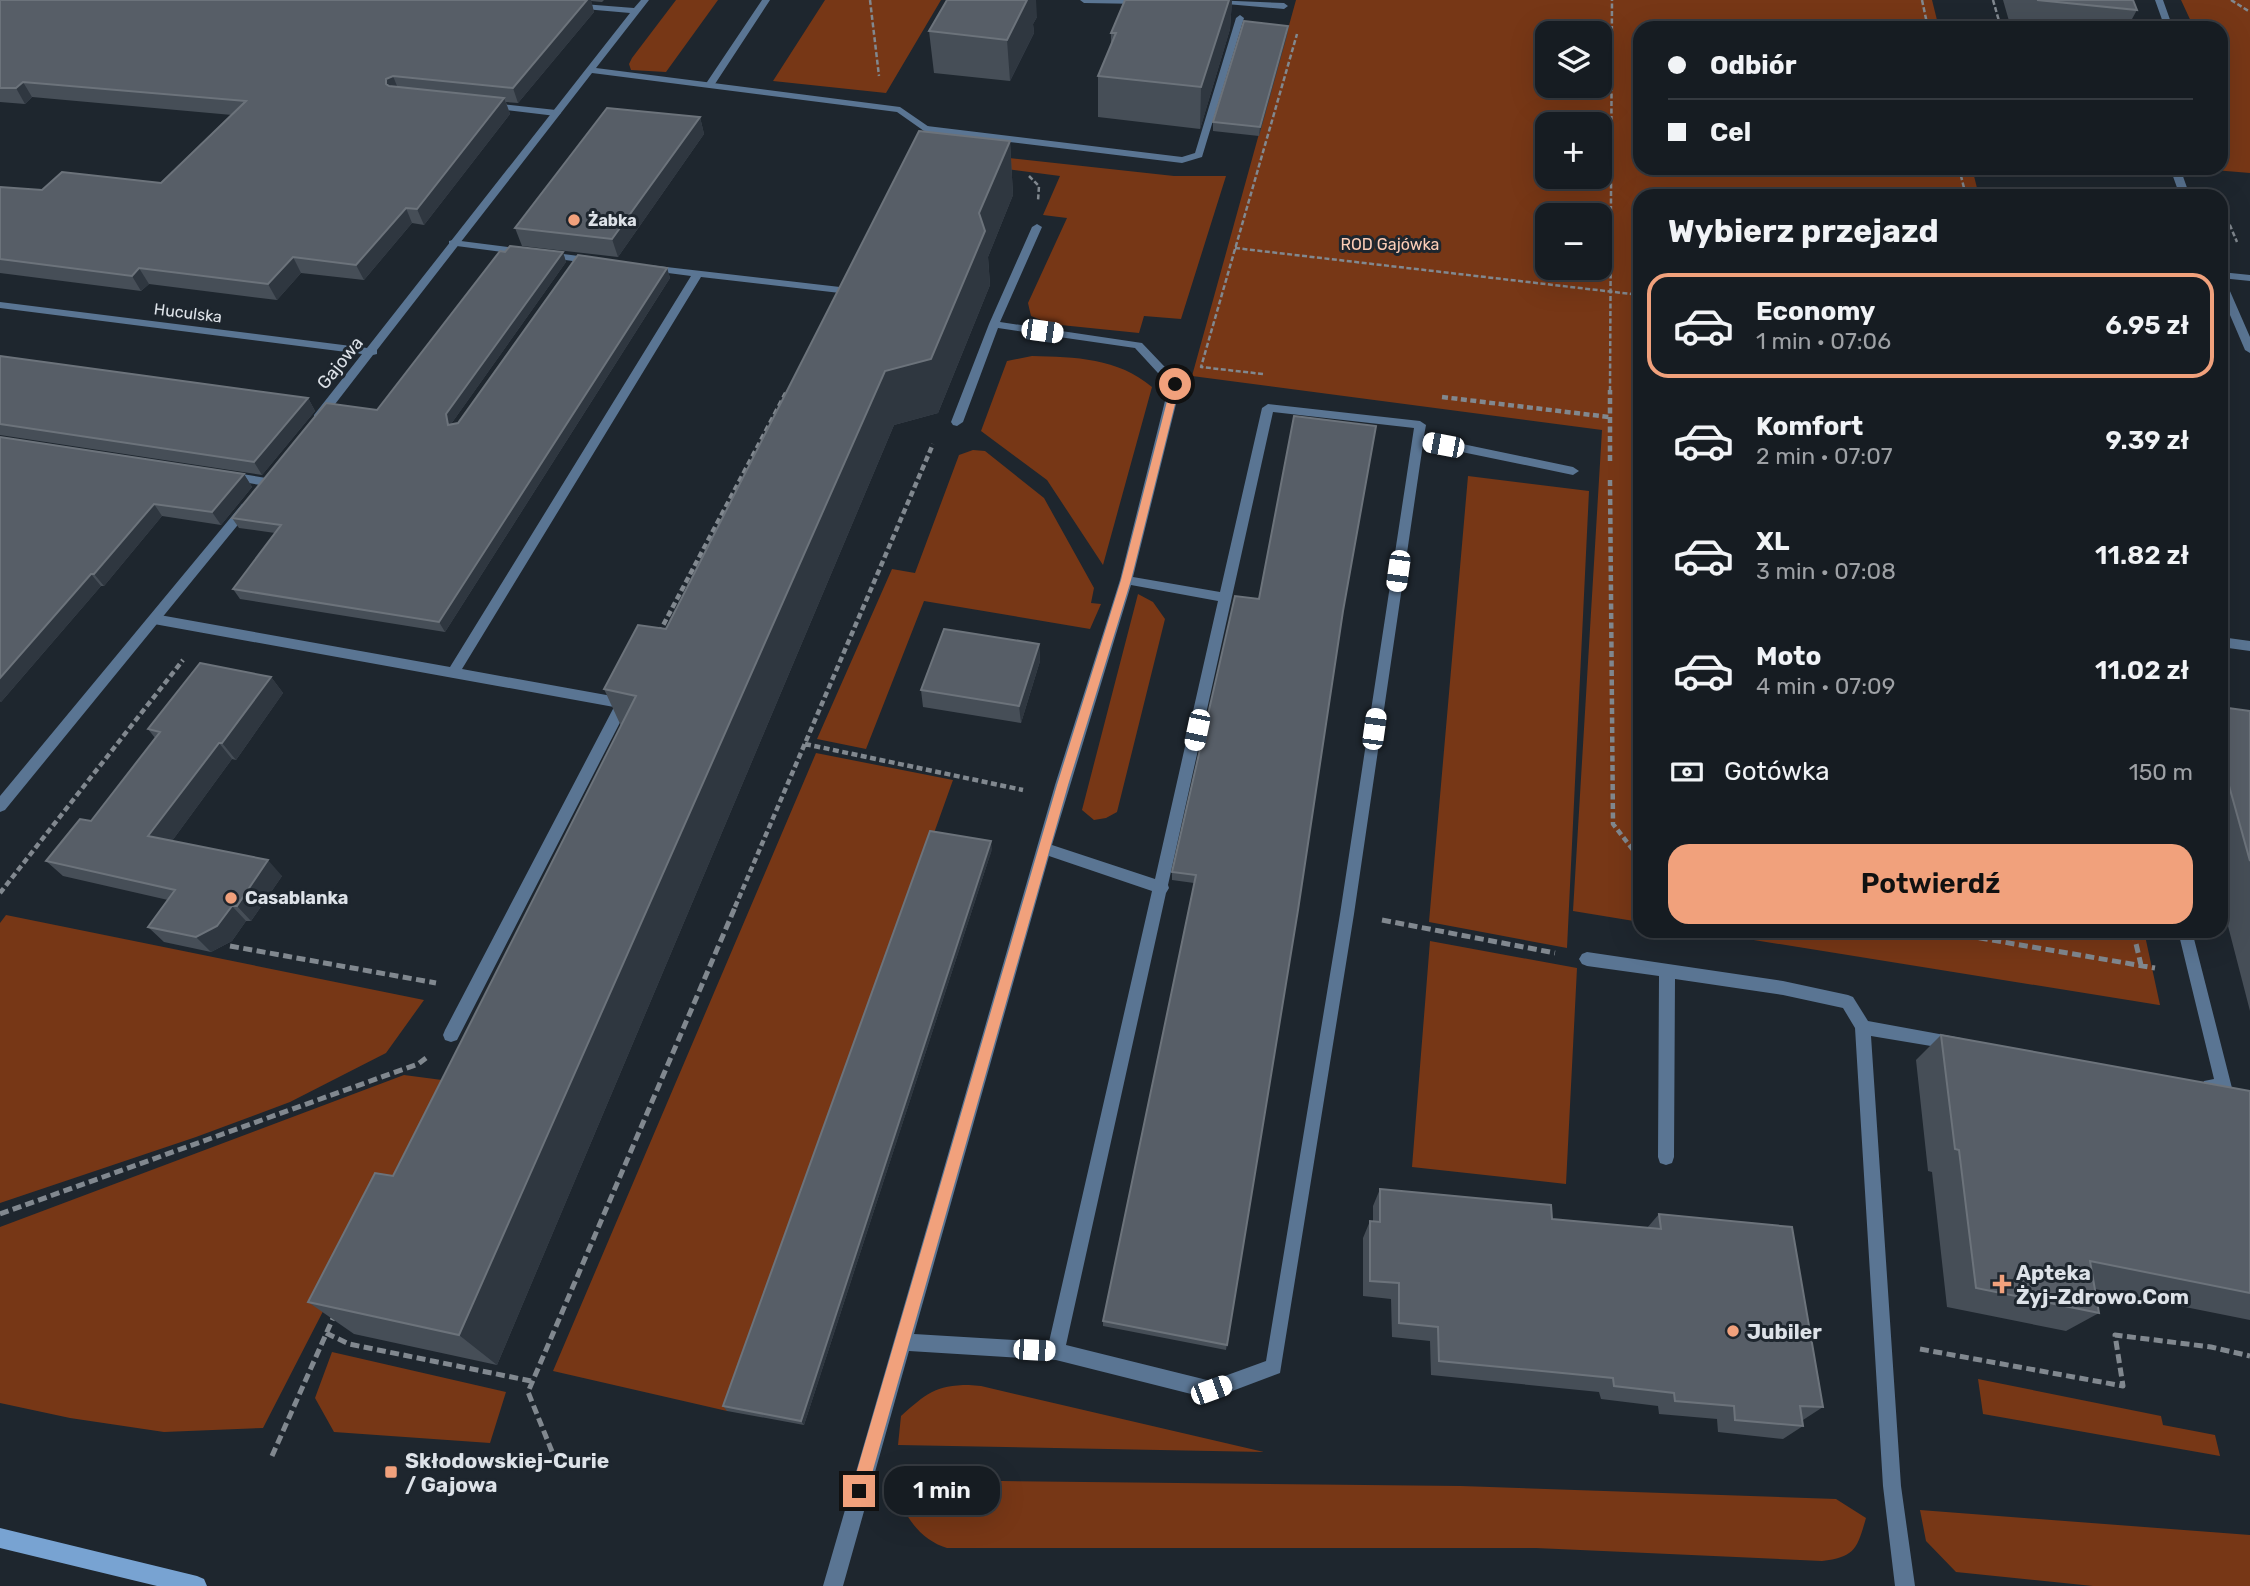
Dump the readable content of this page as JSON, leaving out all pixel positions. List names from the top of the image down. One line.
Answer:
{"streets":{"street":["Huculska","Gajowa"]},"crossings":[["Huculska","Gajowa"]],"parks":["ROD Gajówka"],"places":{"other":["Żabka","Casablanka","Jubiler"],"health":["Apteka Żyj-Zdrowo.Com"],"transit":["Skłodowskiej-Curie / Gajowa"]},"page":{"map_buttons":["+","−"],"banner":["Odbiór","Cel"],"heading":"Wybierz przejazd","list":[{"name":"Economy","note":"1 min · 07:06","value":"6.95 zł"},{"name":"Komfort","note":"2 min · 07:07","value":"9.39 zł"},{"name":"XL","note":"3 min · 07:08","value":"11.82 zł"},{"name":"Moto","note":"4 min · 07:09","value":"11.02 zł"}],"pay":["Gotówka","150 m"],"buttons":"Potwierdź","bubble":"1 min"}}
